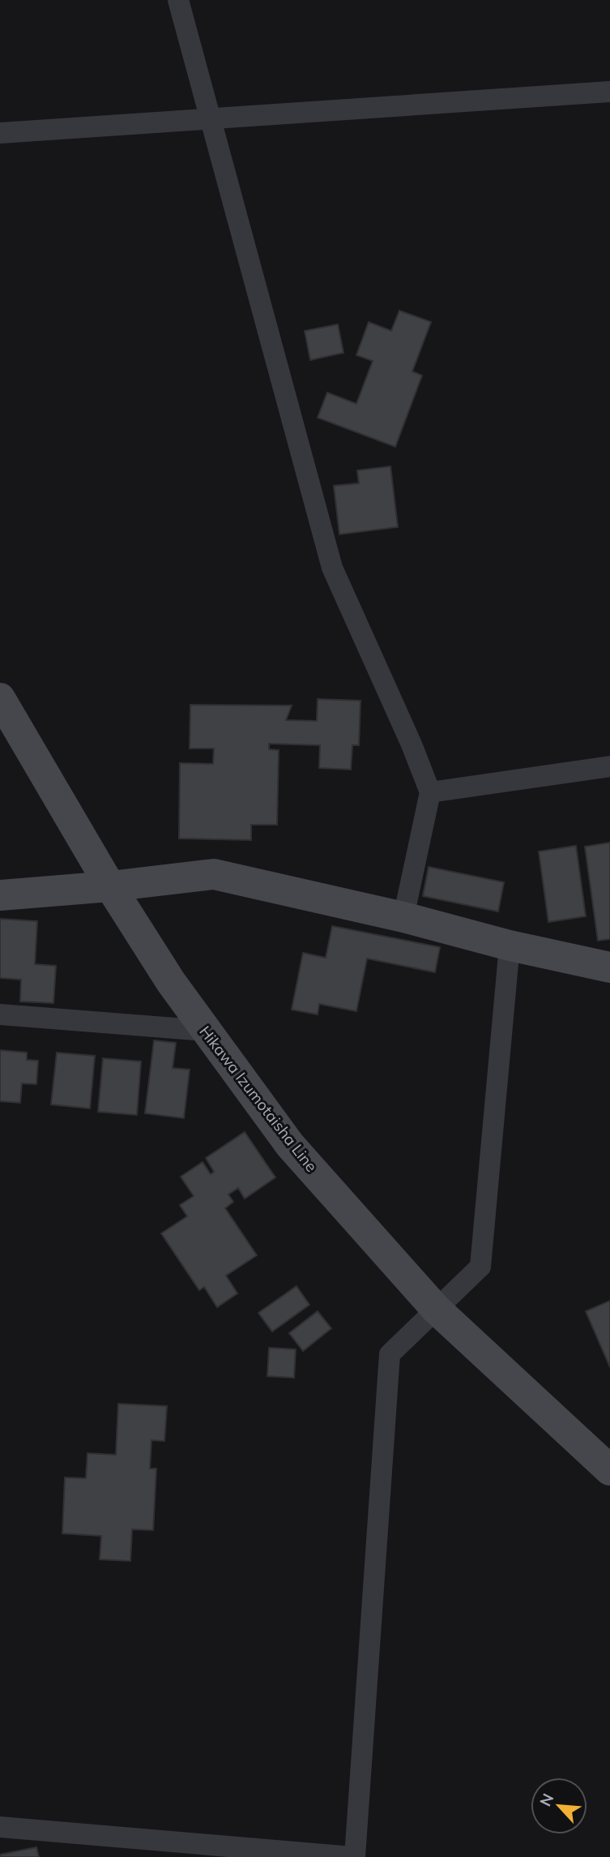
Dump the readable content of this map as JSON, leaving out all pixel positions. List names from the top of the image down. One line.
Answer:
{"streets":{"main road":["Hikawa Izumotaisha Line"]},"north":"top left"}
